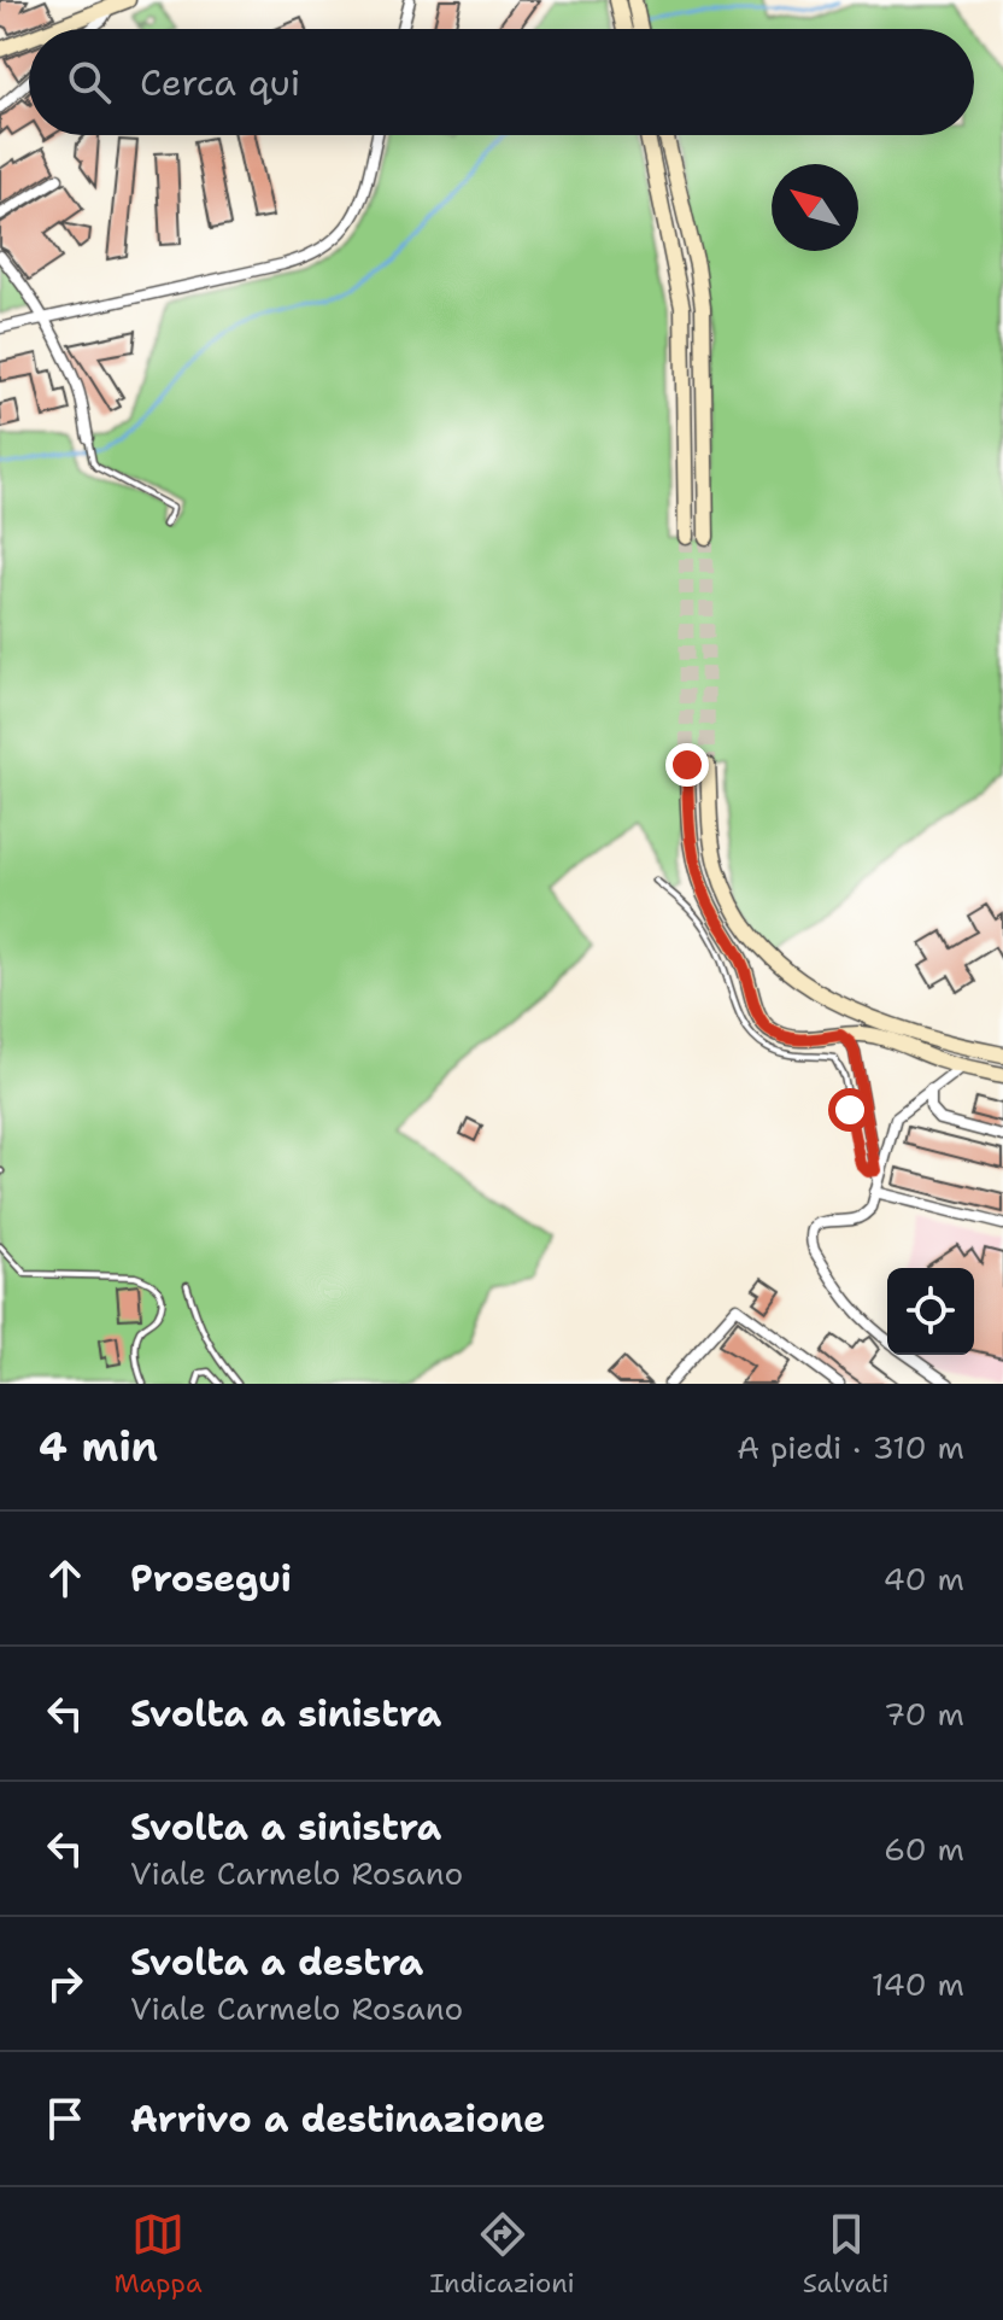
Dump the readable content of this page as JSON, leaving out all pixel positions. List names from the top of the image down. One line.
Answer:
{"north":"top left","page":{"search":"Cerca qui","heading":["4 min","A piedi · 310 m"],"list":[["Prosegui","40 m"],["Svolta a sinistra","70 m"],["Svolta a sinistra","Viale Carmelo Rosano","60 m"],["Svolta a destra","Viale Carmelo Rosano","140 m"],"Arrivo a destinazione"],"nav":["Mappa","Indicazioni","Salvati"]}}
